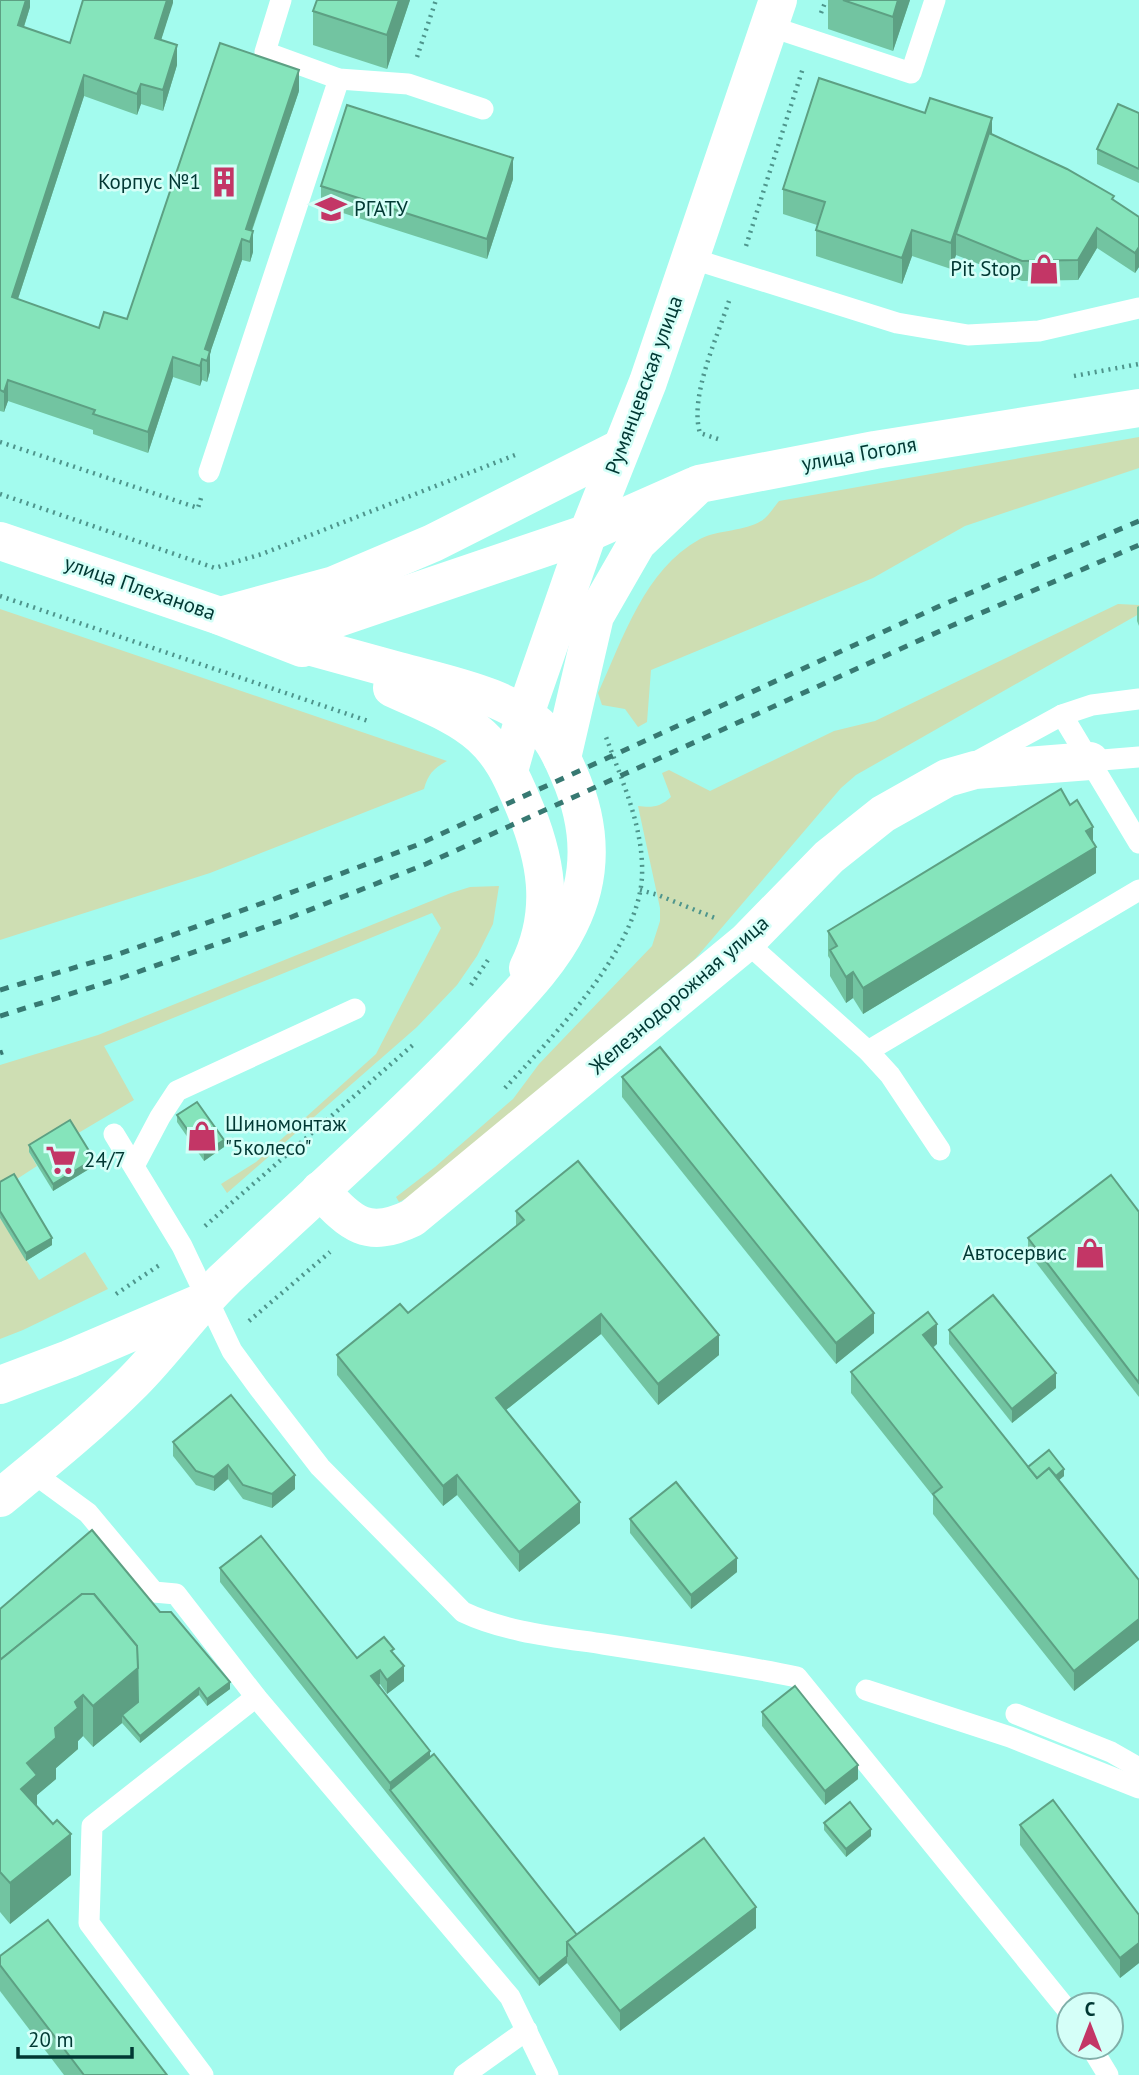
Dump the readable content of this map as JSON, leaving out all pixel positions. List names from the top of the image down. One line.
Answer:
{"streets":{"street":["Румянцевская улица","улица Гоголя","улица Плеханова","Железнодорожная улица"]},"crossings":[["Румянцевская улица","улица Гоголя"],["Румянцевская улица","улица Плеханова"],["улица Гоголя","улица Плеханова"]],"places":{"building":["Корпус №1"],"school or university":["РГАТУ"],"shop":["Pit Stop","Шиномонтаж \"5колесо\"","Автосервис"],"supermarket":["24/7"]},"scale_bar":"20 m","north":"top"}
